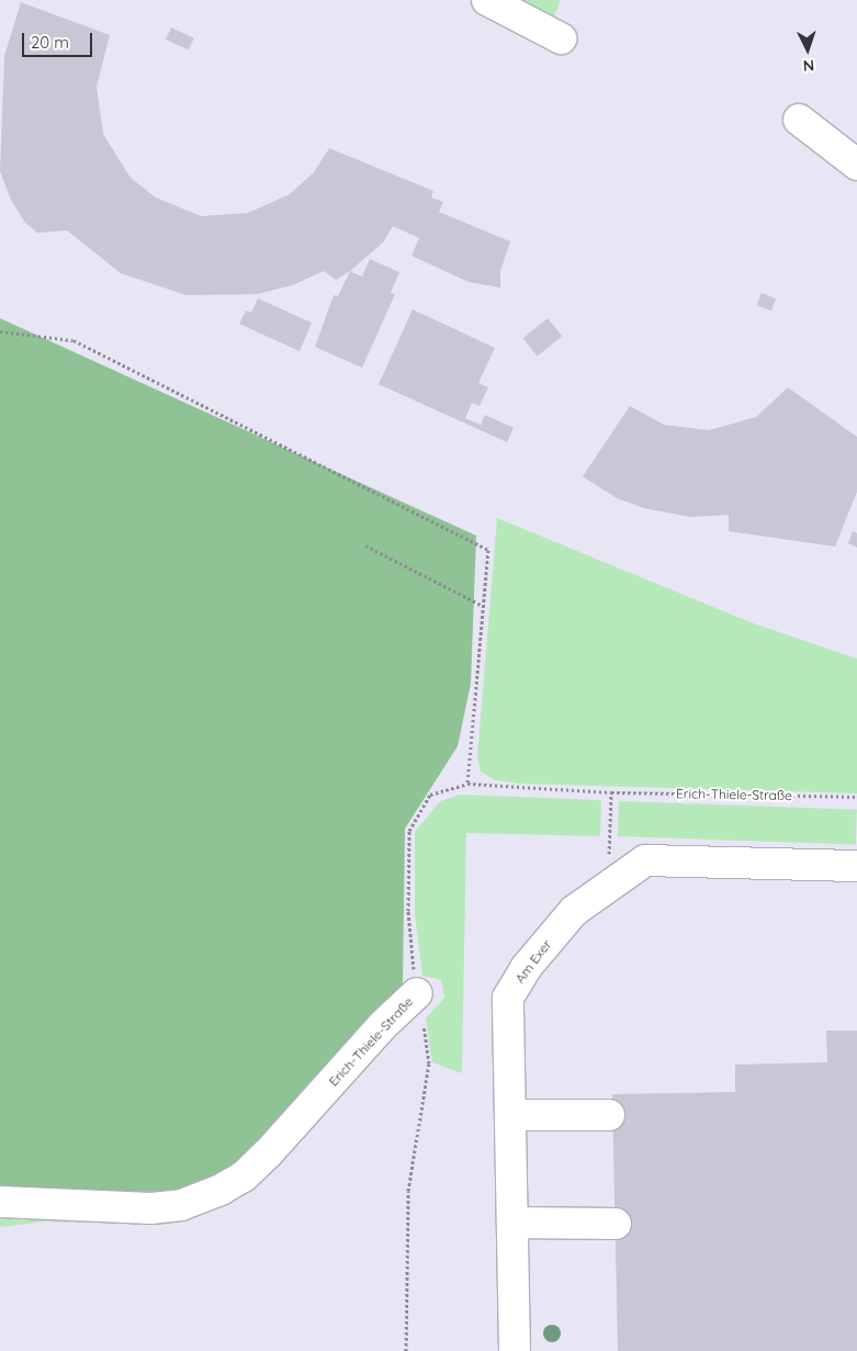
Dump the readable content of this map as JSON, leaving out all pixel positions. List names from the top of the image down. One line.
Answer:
{"streets":{"street":["Erich-Thiele-Straße","Am Exer"]},"scale_bar":"20 m","north":"bottom"}
